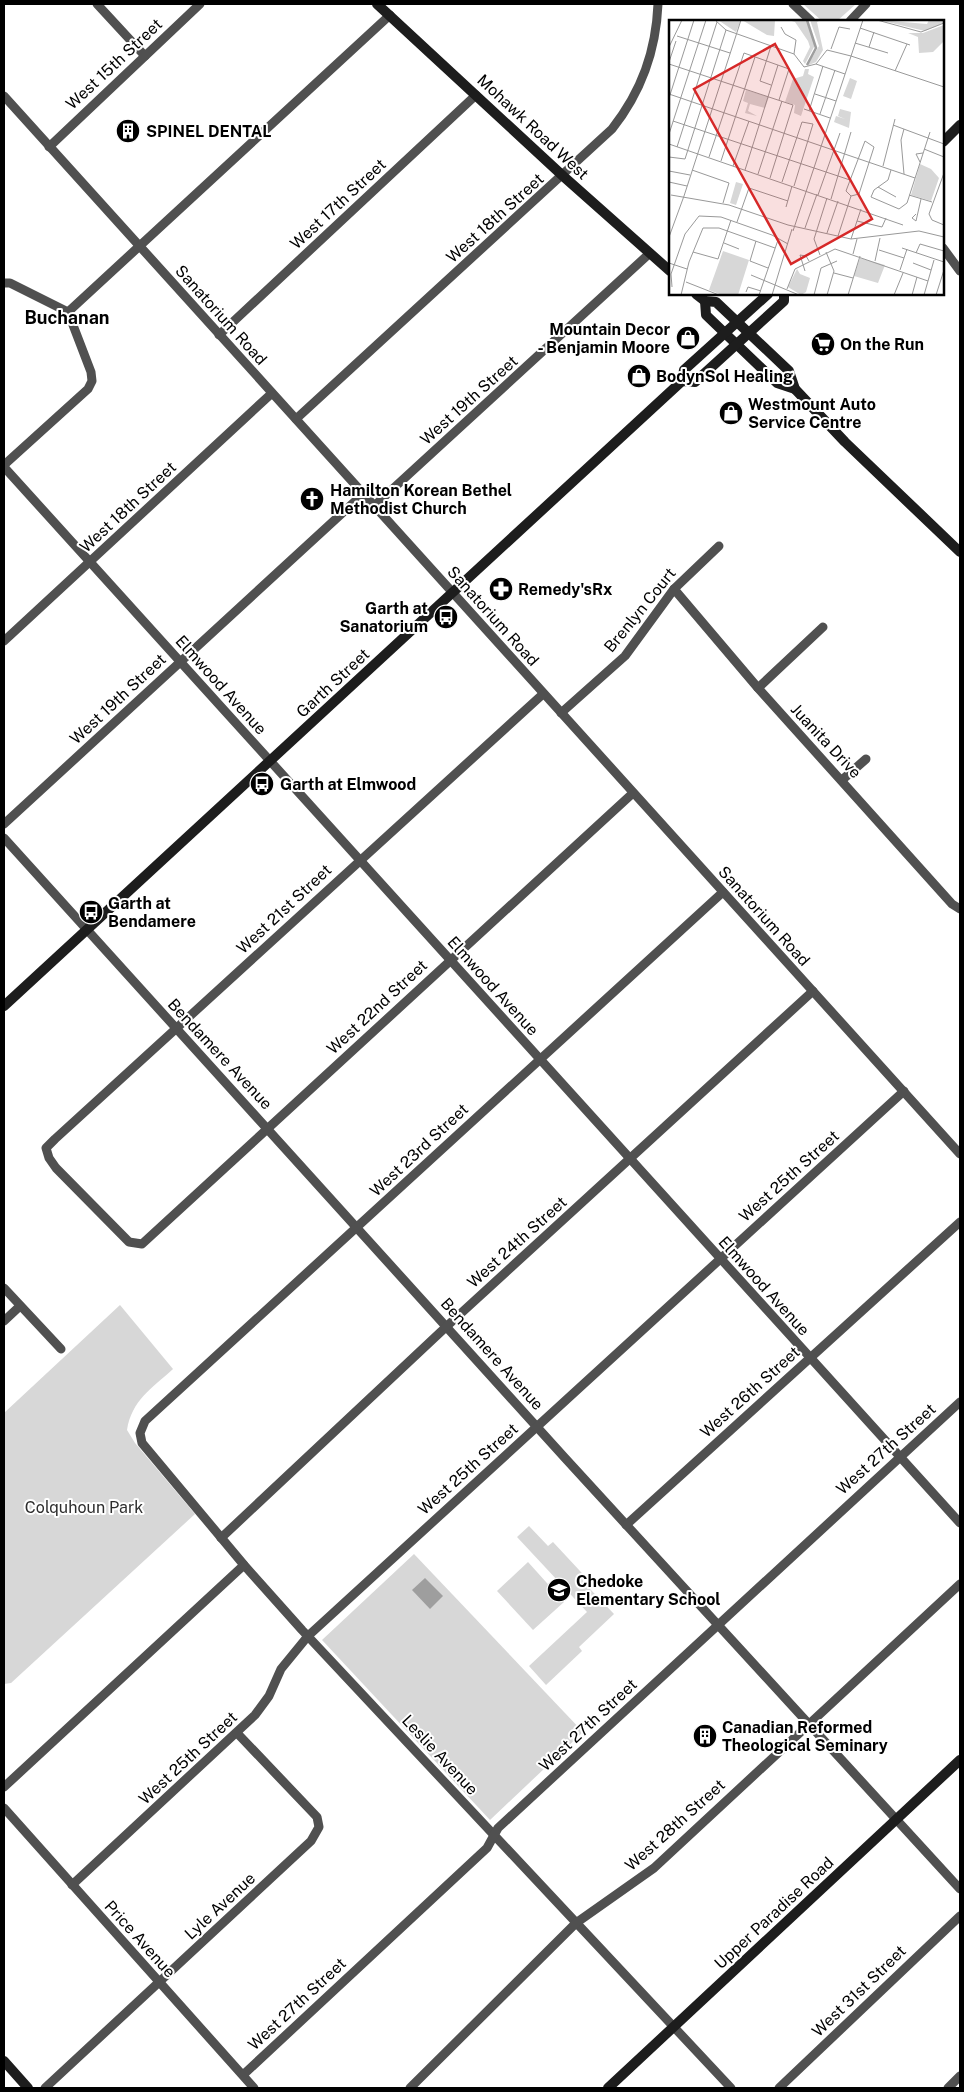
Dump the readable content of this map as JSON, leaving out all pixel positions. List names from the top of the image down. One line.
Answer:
{"streets":{"main road":["Mohawk Road West","Garth Street","Upper Paradise Road"],"street":["West 15th Street","West 17th Street","West 18th Street","Sanatorium Road","West 19th Street","Brenlyn Court","Elmwood Avenue","Juanita Drive","West 21st Street","West 22nd Street","Bendamere Avenue","West 23rd Street","West 25th Street","West 24th Street","West 26th Street","West 27th Street","Leslie Avenue","West 28th Street","Lyle Avenue","Price Avenue","West 31st Street"]},"crossings":[["West 15th Street","Sanatorium Road"],["Mohawk Road West","West 17th Street"],["Mohawk Road West","West 18th Street"],["Mohawk Road West","West 19th Street"],["West 17th Street","Sanatorium Road"],["West 18th Street","Sanatorium Road"],["West 18th Street","Elmwood Avenue"],["Sanatorium Road","West 19th Street"],["Sanatorium Road","Brenlyn Court"],["Sanatorium Road","Garth Street"],["Sanatorium Road","West 21st Street"],["Sanatorium Road","West 22nd Street"],["Sanatorium Road","West 23rd Street"],["Sanatorium Road","West 25th Street"],["Sanatorium Road","West 24th Street"],["West 19th Street","Elmwood Avenue"],["Brenlyn Court","Juanita Drive"],["Garth Street","Elmwood Avenue"],["Garth Street","Bendamere Avenue"],["Elmwood Avenue","West 21st Street"],["Elmwood Avenue","West 22nd Street"],["Elmwood Avenue","West 23rd Street"],["Elmwood Avenue","West 25th Street"],["Elmwood Avenue","West 24th Street"],["Elmwood Avenue","West 26th Street"],["Elmwood Avenue","West 27th Street"],["West 21st Street","West 22nd Street"],["West 21st Street","Bendamere Avenue"],["West 22nd Street","Bendamere Avenue"],["Bendamere Avenue","West 23rd Street"],["Bendamere Avenue","West 25th Street"],["Bendamere Avenue","West 24th Street"],["Bendamere Avenue","West 26th Street"],["Bendamere Avenue","West 27th Street"],["Bendamere Avenue","West 28th Street"],["Bendamere Avenue","Upper Paradise Road"],["West 23rd Street","Leslie Avenue"],["West 25th Street","Leslie Avenue"],["West 25th Street","Lyle Avenue"],["West 25th Street","Price Avenue"],["West 24th Street","Leslie Avenue"],["West 27th Street","Leslie Avenue"],["West 27th Street","Price Avenue"],["Leslie Avenue","West 28th Street"],["Leslie Avenue","Upper Paradise Road"],["Lyle Avenue","Price Avenue"]],"districts":["Buchanan"],"parks":["Colquhoun Park"],"places":{"building":["SPINEL DENTAL","Canadian Reformed Theological Seminary"],"shop":["Mountain Decor - Benjamin Moore","BodynSol Healing","Westmount Auto Service Centre"],"supermarket":["On the Run"],"church":["Hamilton Korean Bethel Methodist Church"],"pharmacy":["Remedy'sRx"],"bus stop":["Garth at Sanatorium","Garth at Elmwood","Garth at Bendamere"],"school or university":["Chedoke Elementary School"]}}
